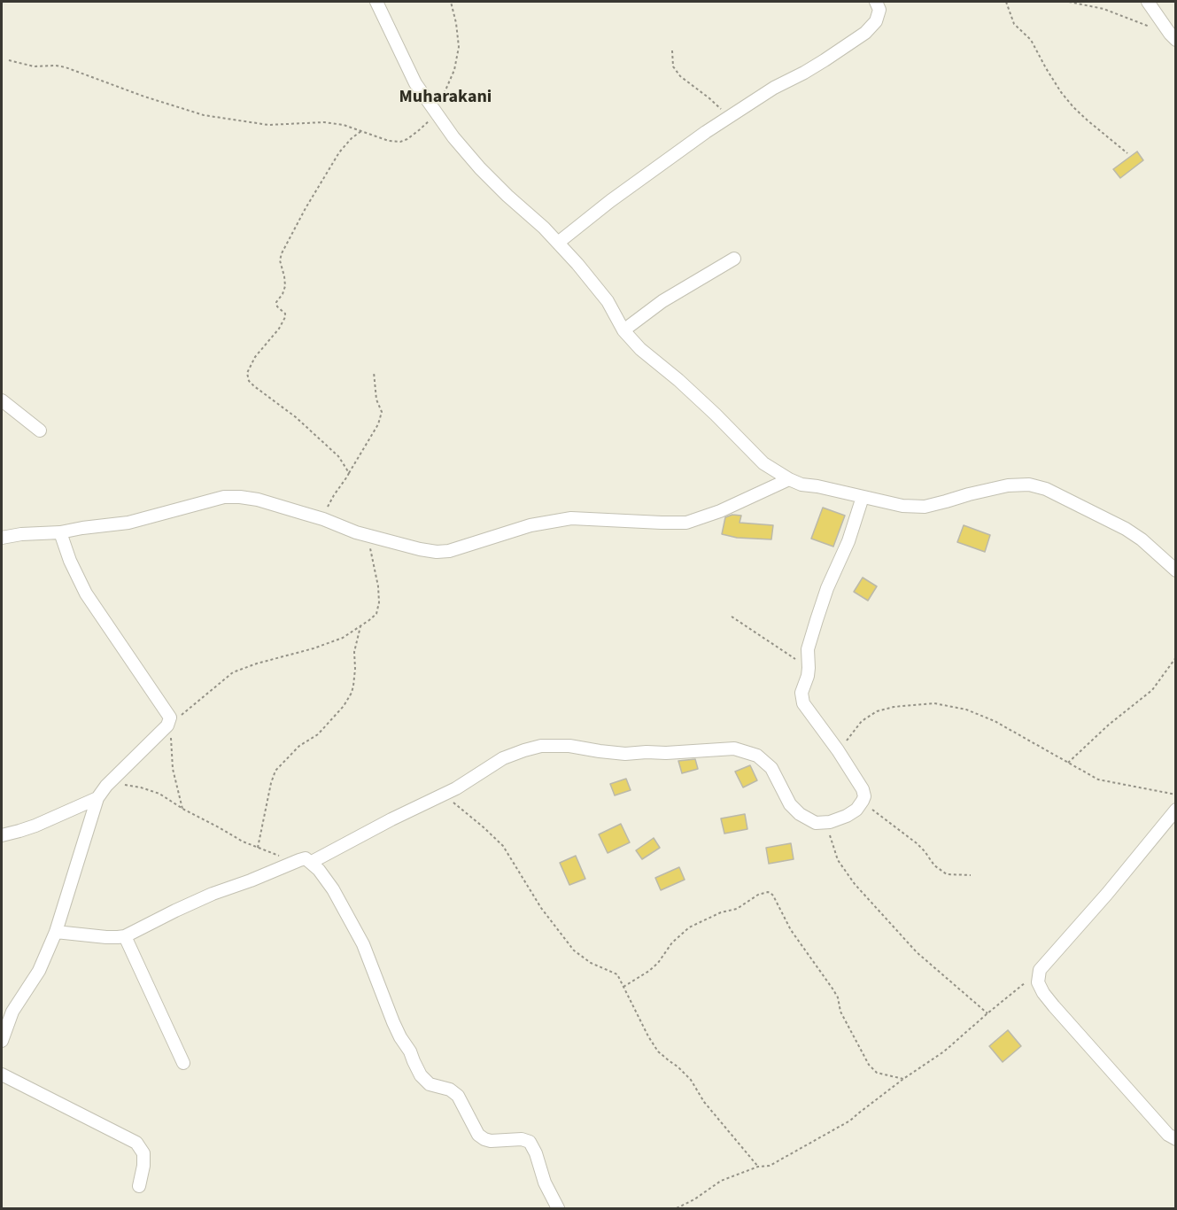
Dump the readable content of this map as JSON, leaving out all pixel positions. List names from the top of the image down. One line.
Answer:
{"districts":["Muharakani"]}
